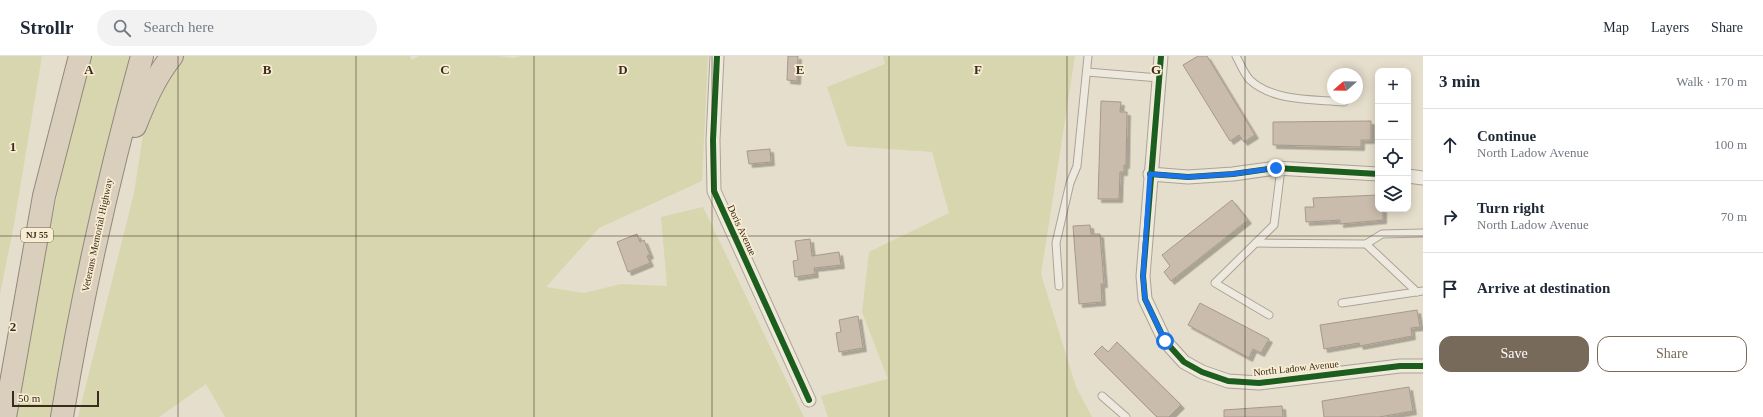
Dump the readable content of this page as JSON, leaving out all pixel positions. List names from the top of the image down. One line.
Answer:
{"streets":{"highway":["NJ 55","Veterans Memorial Highway"],"street":["Doris Avenue","North Ladow Avenue"]},"scale_bar":"50 m","north":"left","page":{"header":"Strollr","search":"Search here","nav":["Map","Layers","Share"],"heading":["3 min","Walk · 170 m"],"map_buttons":["+","−"],"list":[["Continue","North Ladow Avenue","100 m"],["Turn right","North Ladow Avenue","70 m"],"Arrive at destination"],"buttons":["Save","Share"],"scale":"50 m"},"grid":{"columns":["A","B","C","D","E","F","G"],"rows":["1","2"]}}
